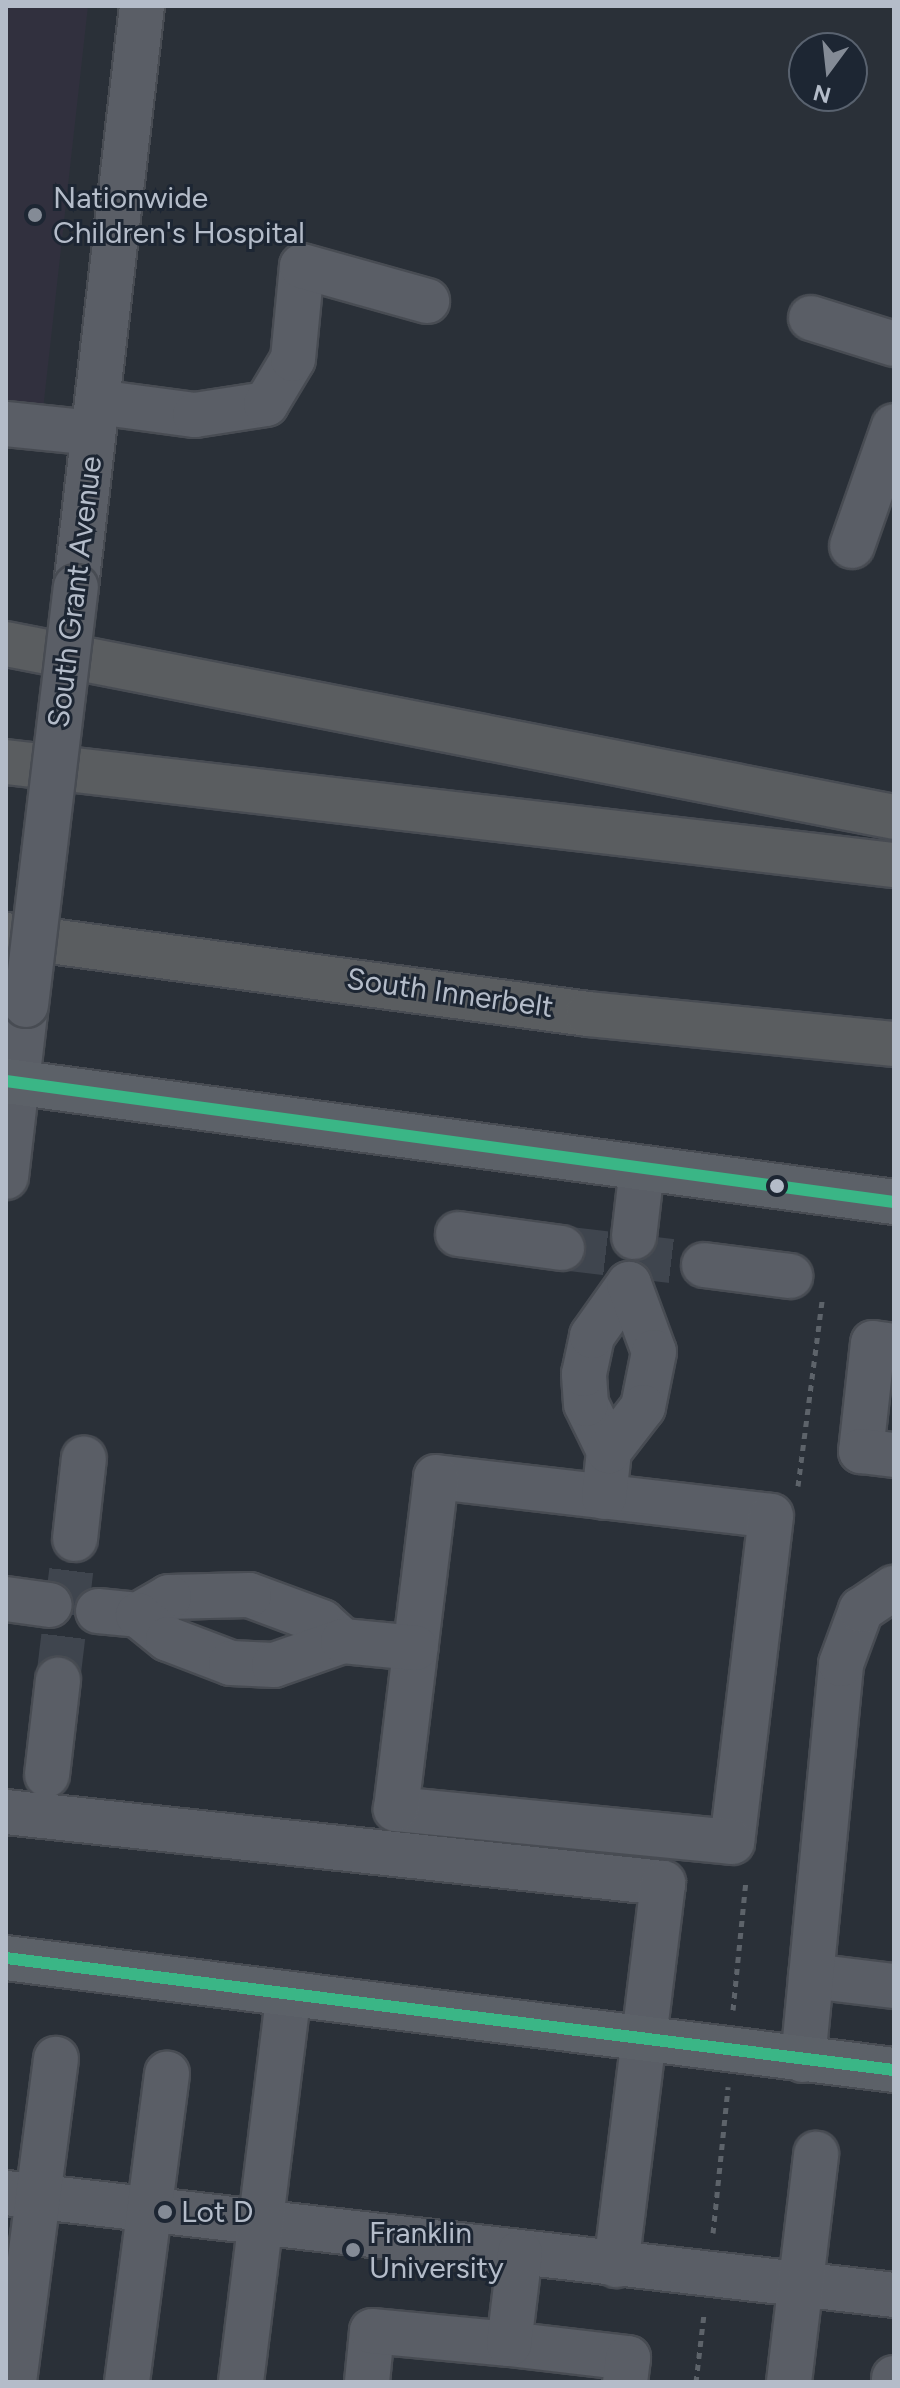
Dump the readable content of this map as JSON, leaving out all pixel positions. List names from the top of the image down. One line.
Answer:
{"streets":{"highway":["South Innerbelt"],"street":["South Grant Avenue"]},"places":["Nationwide Children's Hospital","Lot D","Franklin University"],"north":"bottom"}
